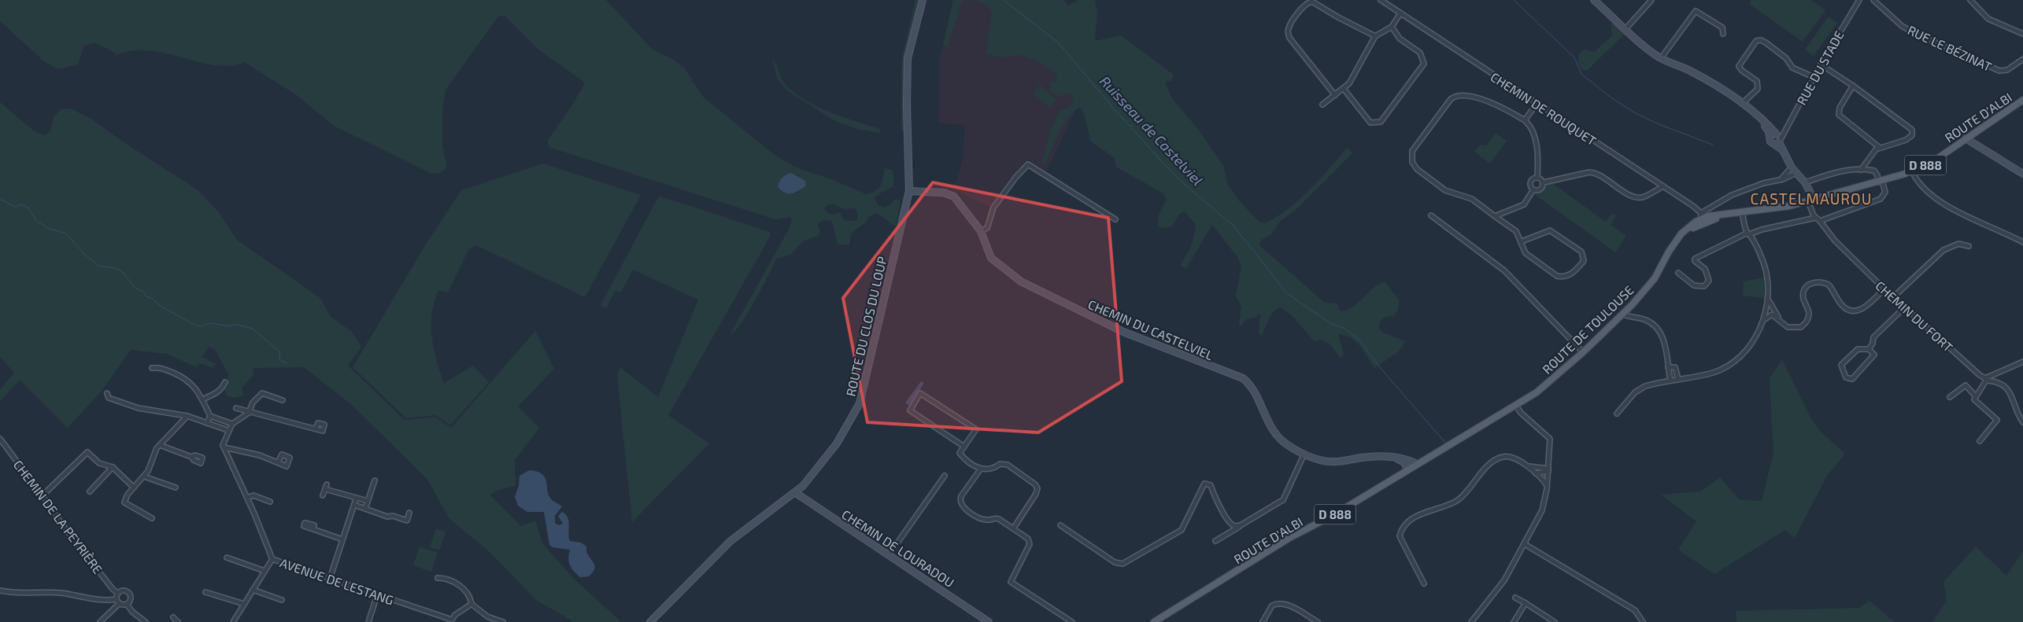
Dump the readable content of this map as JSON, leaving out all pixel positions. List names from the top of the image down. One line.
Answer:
{"streets":{"main road":["ROUTE D'ALBI","D 888","ROUTE DE TOULOUSE"],"street":["RUE LE BÉZINAT","RUE DU STADE","CHEMIN DE ROUQUET","CHEMIN DU FORT","ROUTE DU CLOS DU LOUP","CHEMIN DU CASTELVIEL","CHEMIN DE LA PEYRIÈRE","CHEMIN DE LOURADOU","AVENUE DE LESTANG"]},"crossings":[["CHEMIN DE ROUQUET","ROUTE DE TOULOUSE"],["ROUTE D'ALBI","CHEMIN DU CASTELVIEL"],["ROUTE D'ALBI","ROUTE DE TOULOUSE"],["ROUTE DU CLOS DU LOUP","CHEMIN DU CASTELVIEL"],["ROUTE DU CLOS DU LOUP","CHEMIN DE LOURADOU"]],"districts":["CASTELMAUROU"],"water":["Ruisseau de Castelviel"]}
